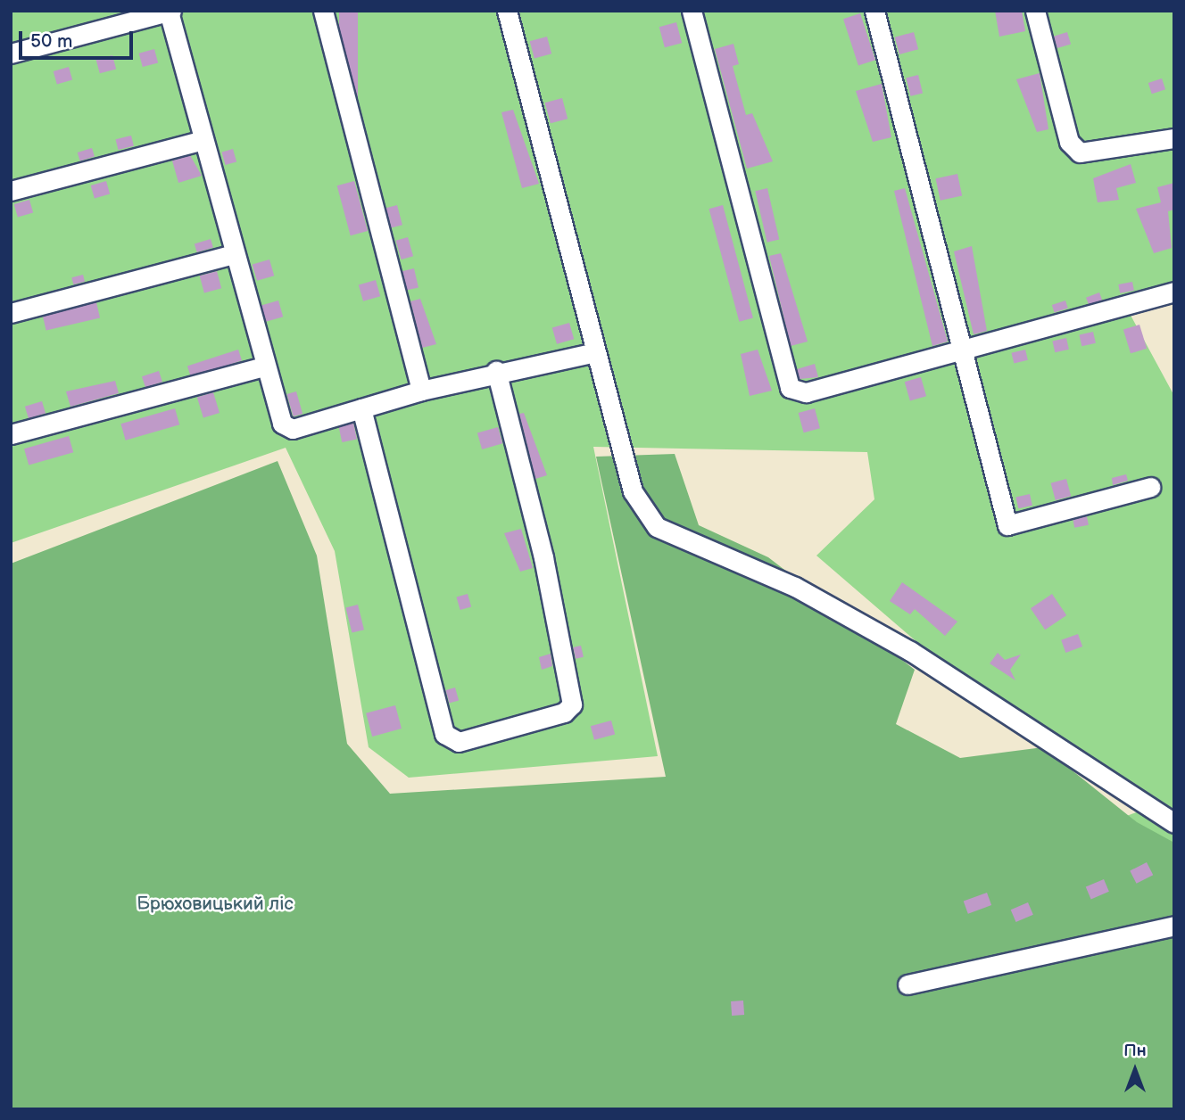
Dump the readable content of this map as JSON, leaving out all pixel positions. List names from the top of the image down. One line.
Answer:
{"parks":["Брюховицький ліс"],"scale_bar":"50 m","north":"top"}
